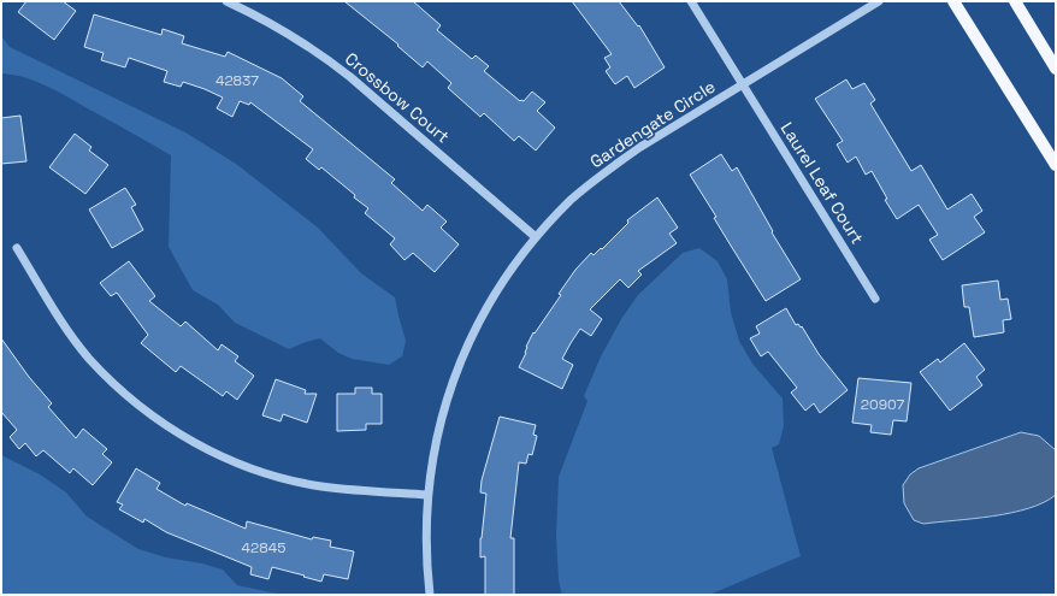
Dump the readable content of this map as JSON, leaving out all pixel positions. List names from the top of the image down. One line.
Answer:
{"streets":{"street":["Crossbow Court","Gardengate Circle","Laurel Leaf Court"]},"crossings":[["Crossbow Court","Gardengate Circle"],["Gardengate Circle","Laurel Leaf Court"]],"house_numbers":["42837","20907","42845"]}
